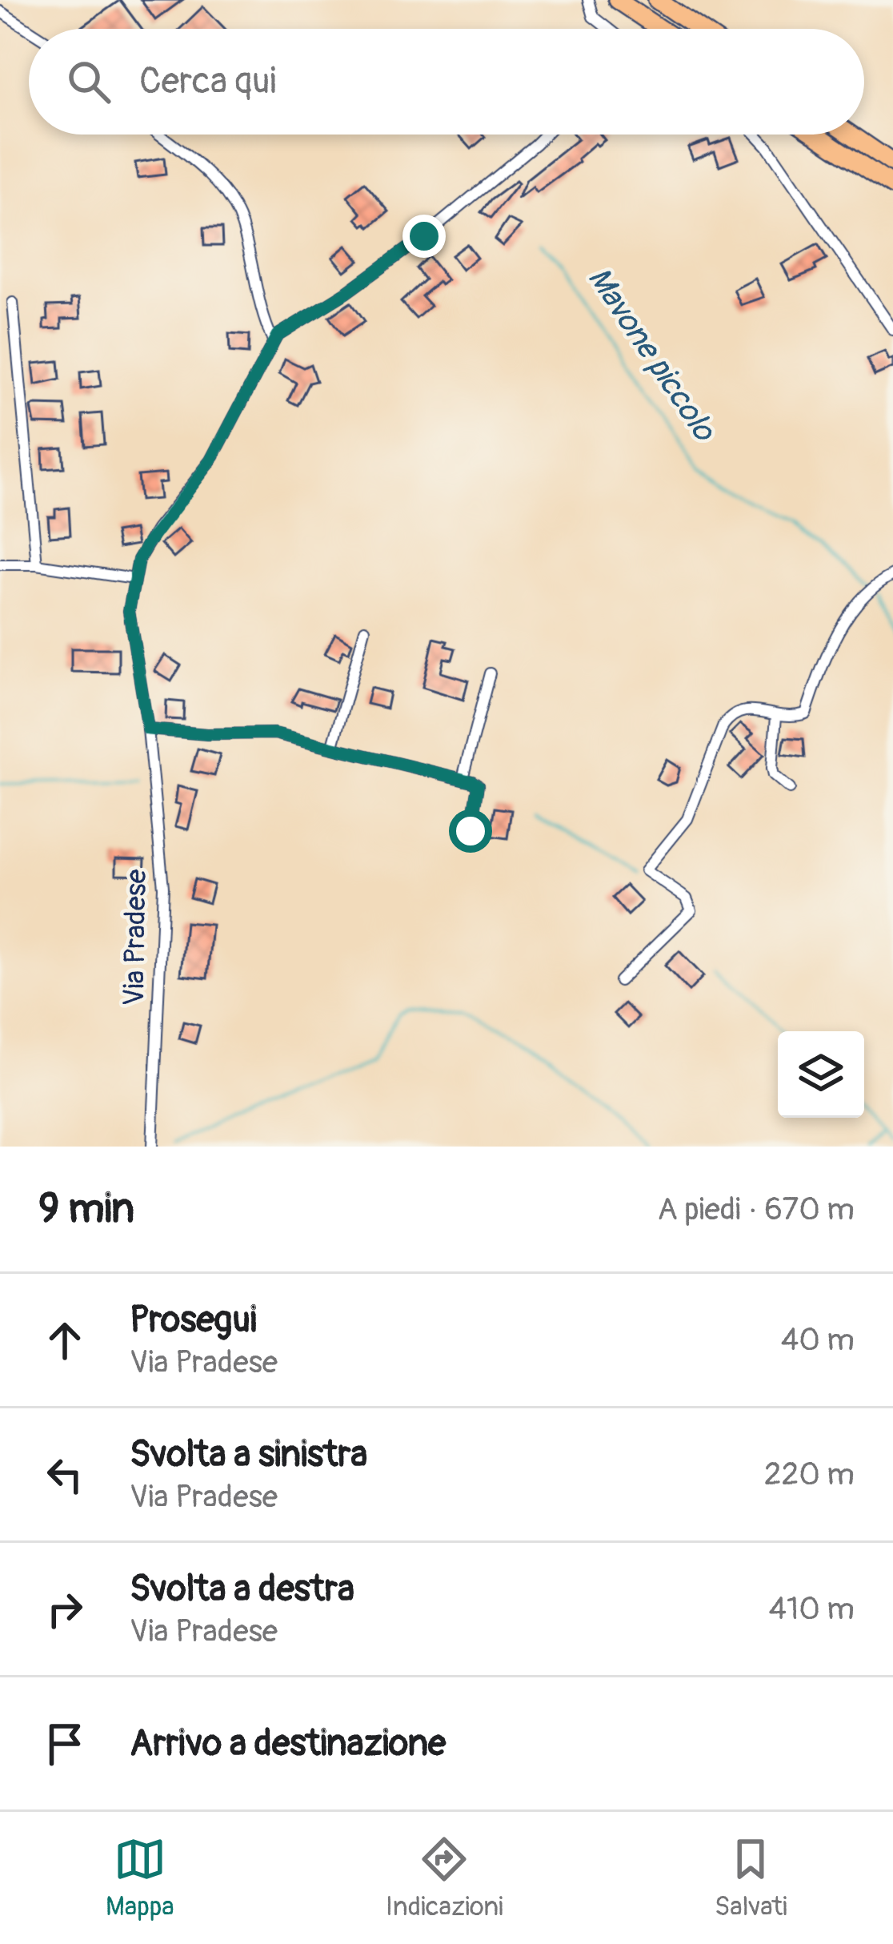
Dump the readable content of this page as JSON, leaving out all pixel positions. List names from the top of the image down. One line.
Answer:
{"streets":{"street":["Via Pradese"]},"water":["Mavone piccolo"],"page":{"search":"Cerca qui","heading":["9 min","A piedi · 670 m"],"list":[["Prosegui","Via Pradese","40 m"],["Svolta a sinistra","Via Pradese","220 m"],["Svolta a destra","Via Pradese","410 m"],"Arrivo a destinazione"],"nav":["Mappa","Indicazioni","Salvati"]}}
